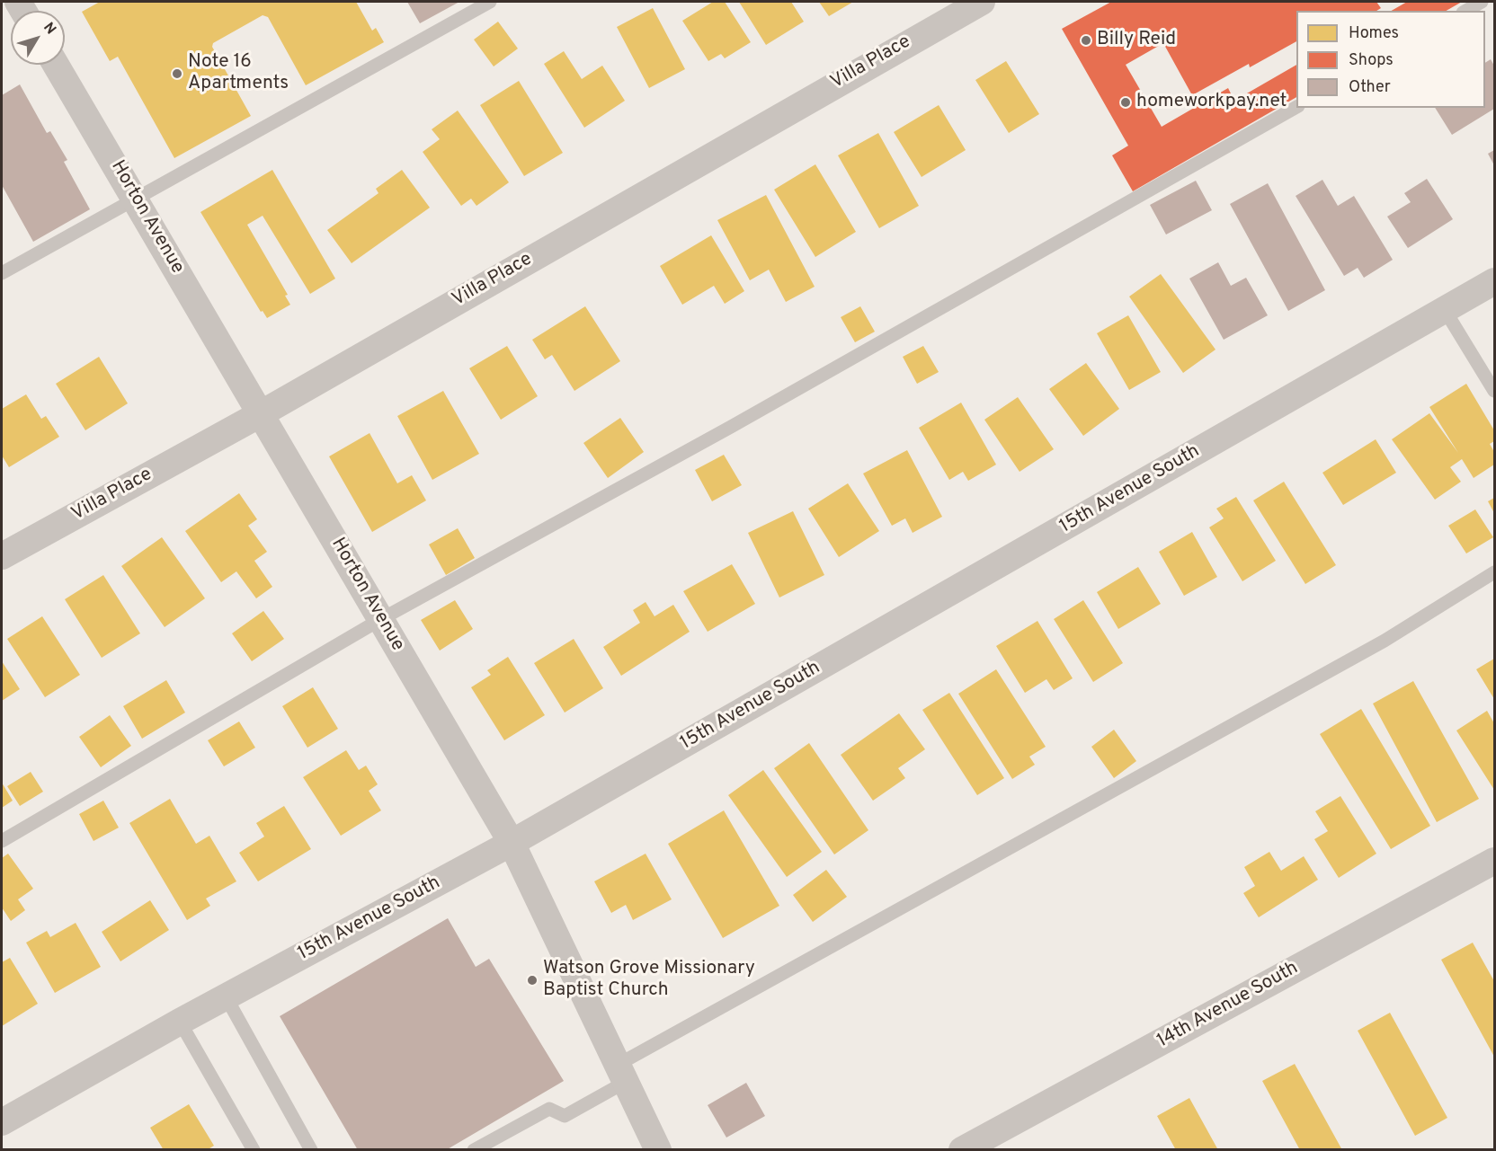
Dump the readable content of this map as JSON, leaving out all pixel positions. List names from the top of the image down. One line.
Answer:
{"streets":{"street":["Villa Place","Horton Avenue","15th Avenue South","14th Avenue South"]},"crossings":[["Villa Place","Horton Avenue"],["Horton Avenue","15th Avenue South"]],"places":["Billy Reid","Note 16 Apartments","homeworkpay.net","Watson Grove Missionary Baptist Church"],"legend":["Homes","Shops","Other"],"north":"top right"}
